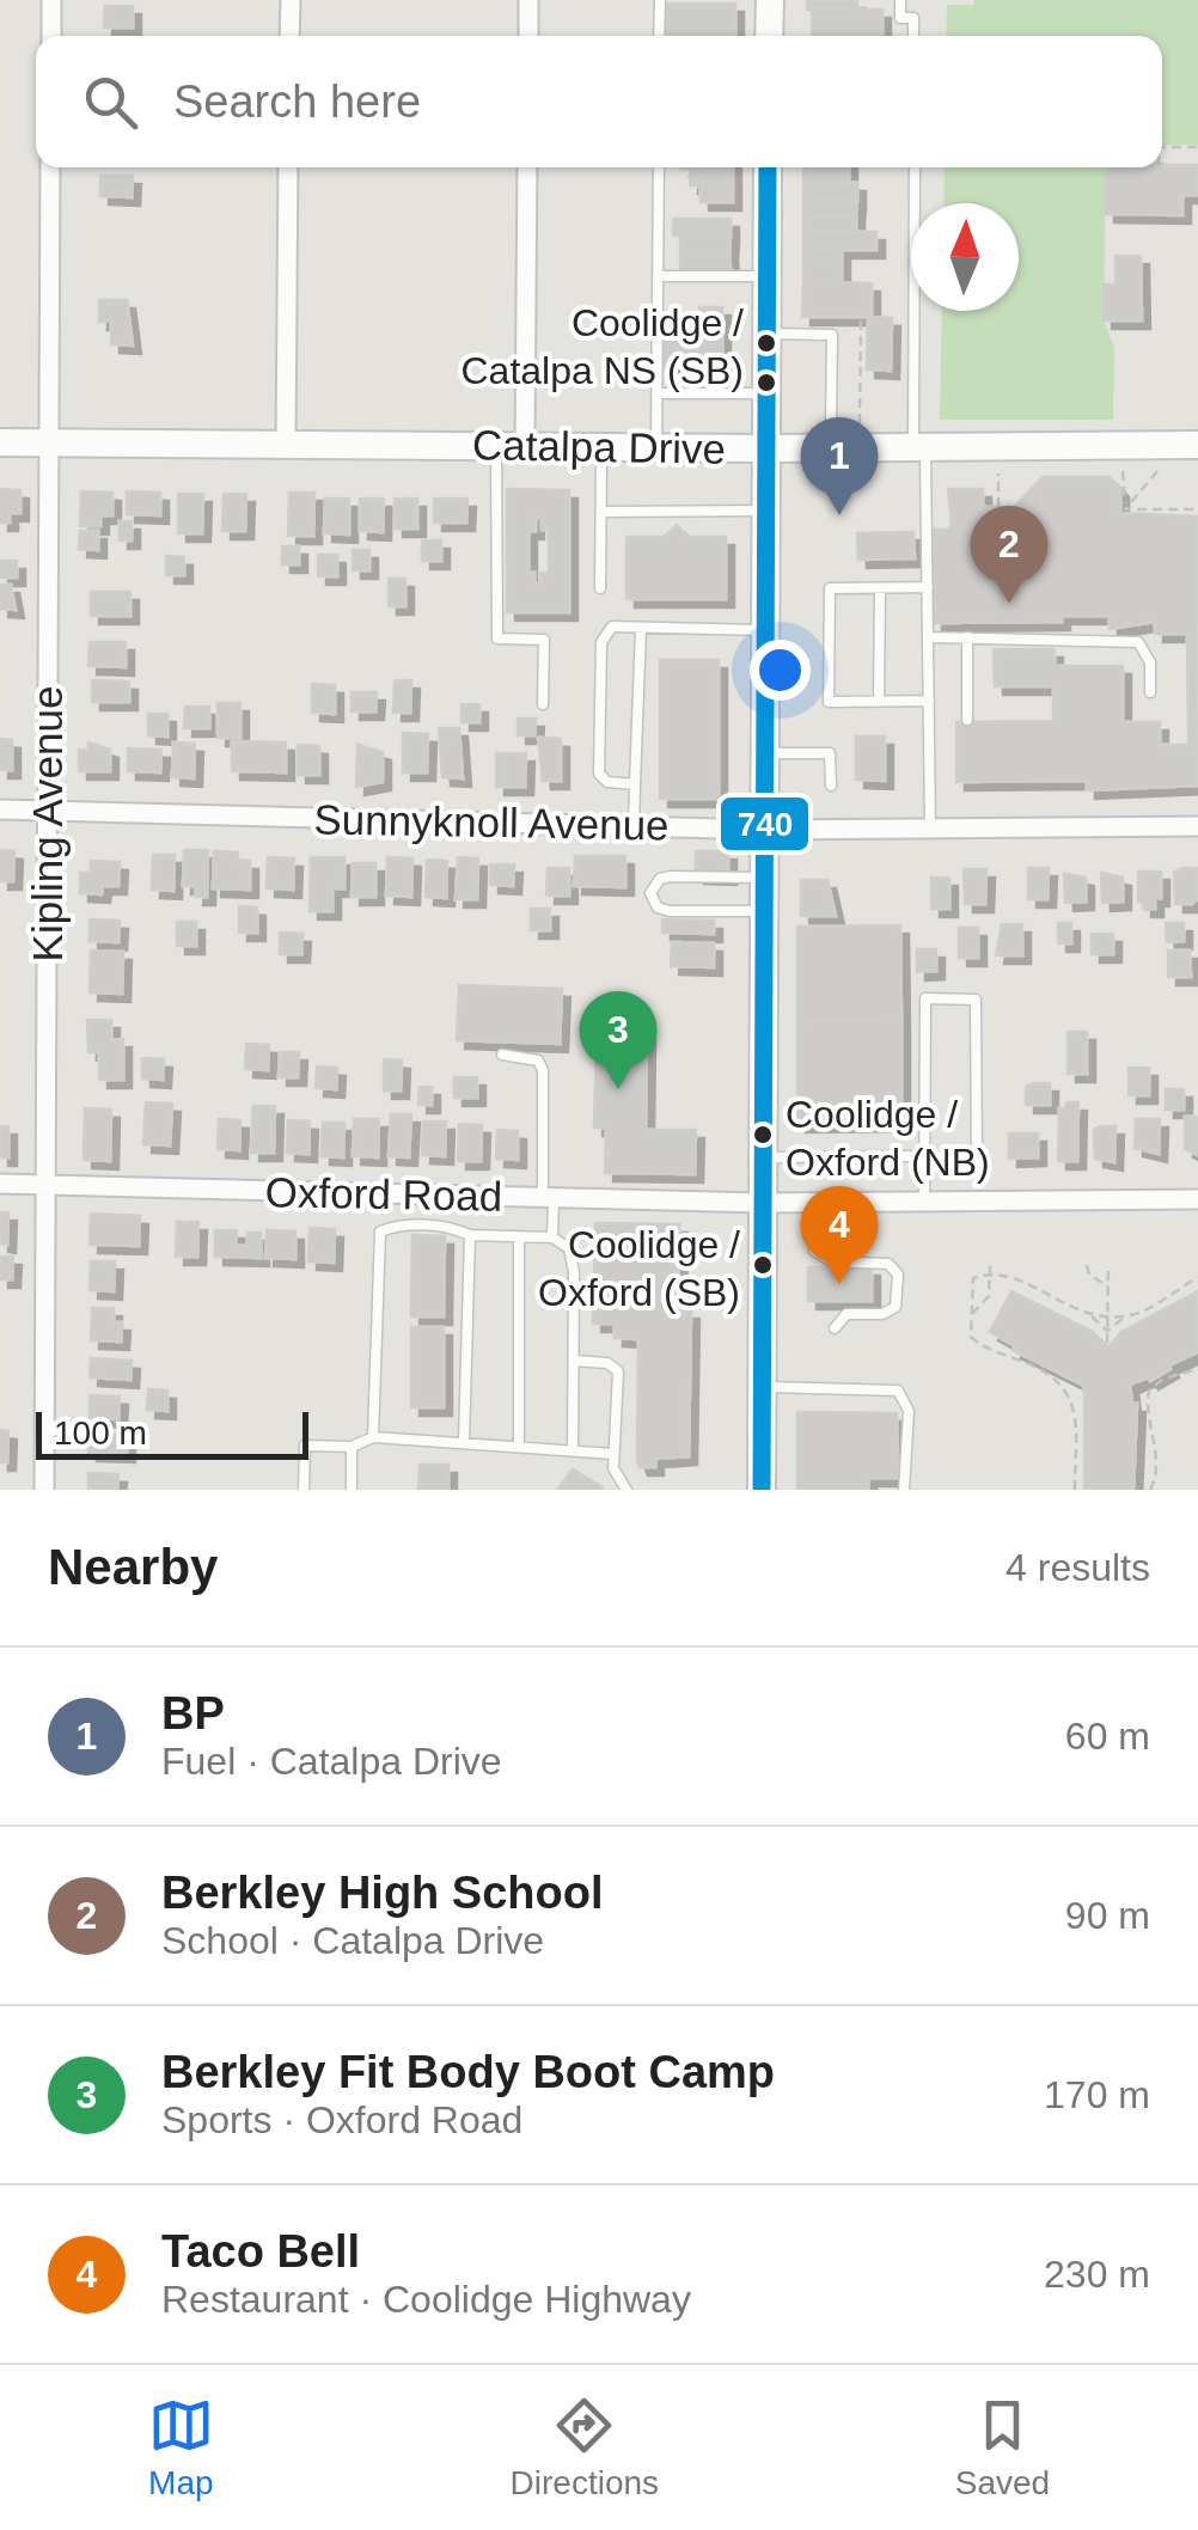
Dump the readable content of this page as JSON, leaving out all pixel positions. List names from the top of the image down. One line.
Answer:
{"streets":{"main road":["Catalpa Drive"],"street":["Sunnyknoll Avenue","Kipling Avenue","Oxford Road"]},"crossings":[["Catalpa Drive","Kipling Avenue"],["Sunnyknoll Avenue","Kipling Avenue"],["Kipling Avenue","Oxford Road"]],"places":["Coolidge / Catalpa NS (SB)","Coolidge / Oxford (NB)","Coolidge / Oxford (SB)"],"lines":["transit line 740"],"scale_bar":"100 m","north":"top","page":{"search":"Search here","pins":["1","2","3","4"],"scale":"100 m","heading":["Nearby","4 results"],"list":[{"mark":"1","name":"BP","note":"Fuel · Catalpa Drive","value":"60 m"},{"mark":"2","name":"Berkley High School","note":"School · Catalpa Drive","value":"90 m"},{"mark":"3","name":"Berkley Fit Body Boot Camp","note":"Sports · Oxford Road","value":"170 m"},{"mark":"4","name":"Taco Bell","note":"Restaurant · Coolidge Highway","value":"230 m"}],"nav":["Map","Directions","Saved"]}}
